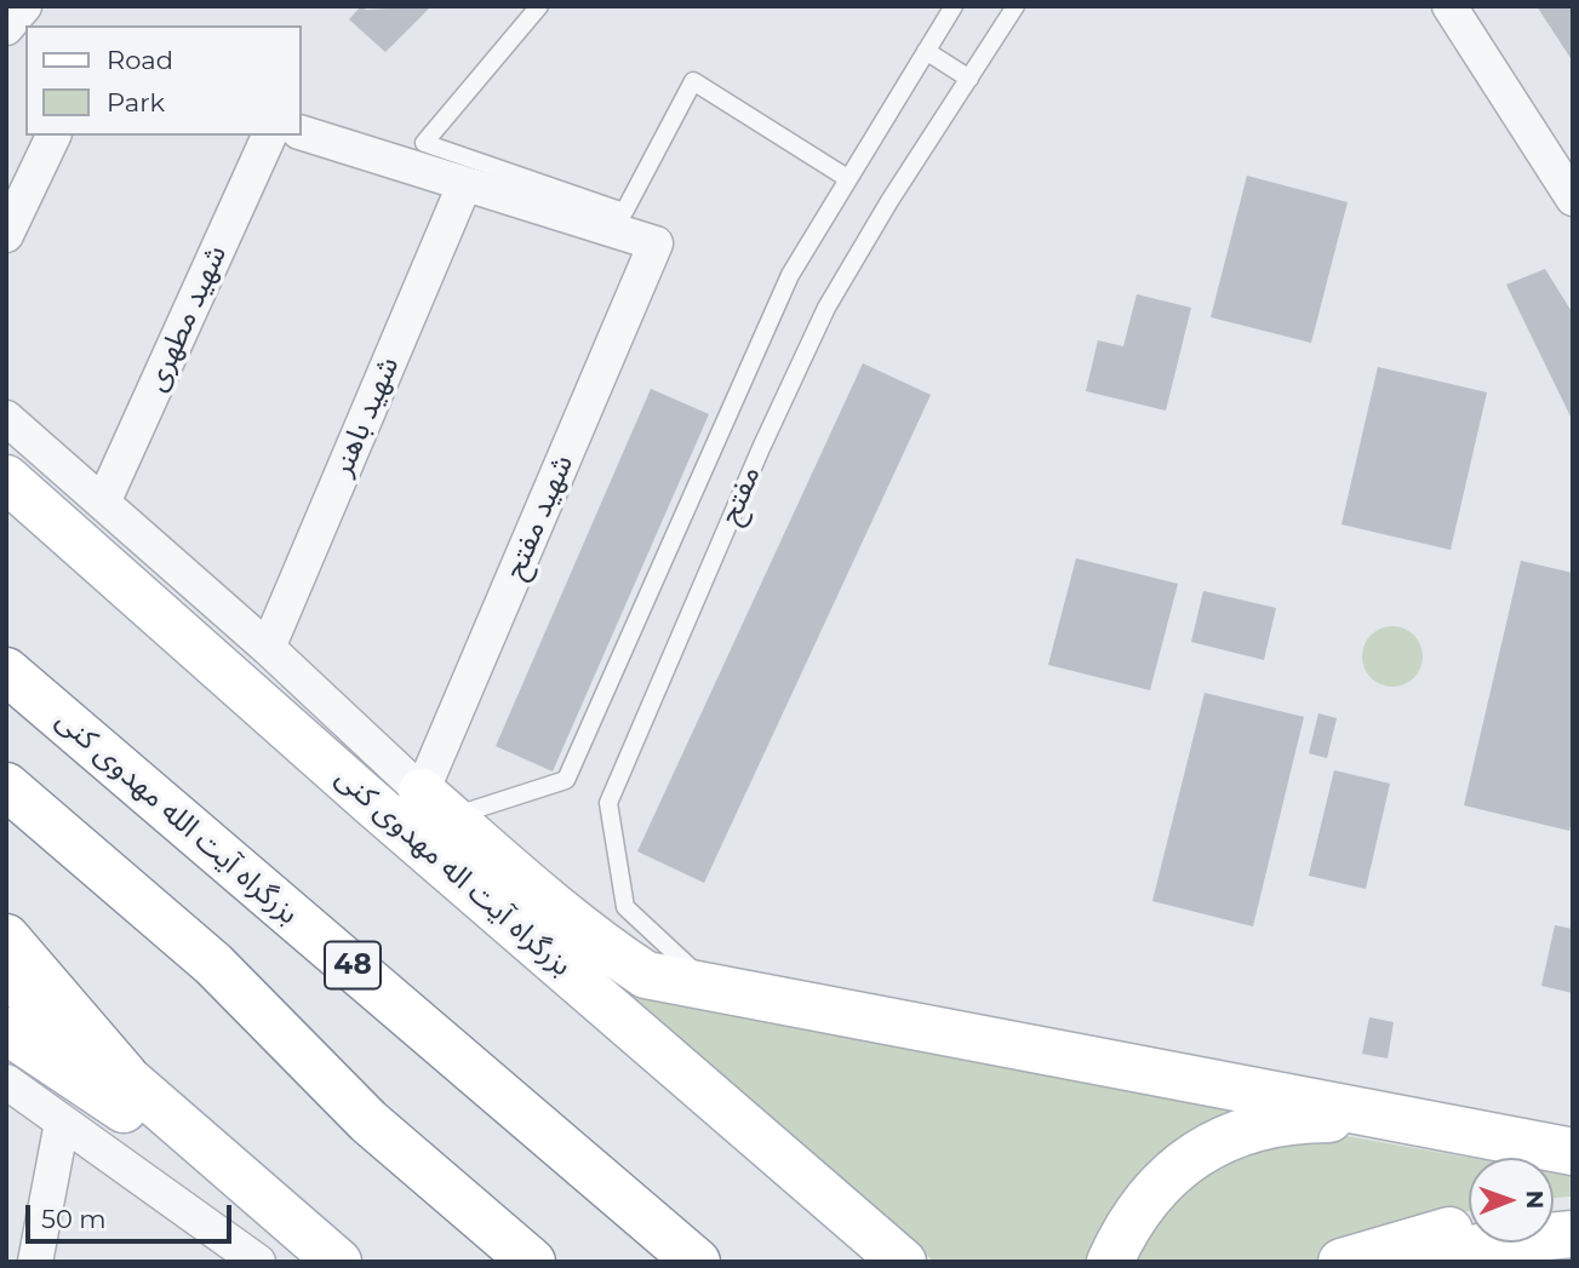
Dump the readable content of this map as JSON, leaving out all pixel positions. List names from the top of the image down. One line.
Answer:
{"streets":{"main road":["بزرگراه آیت الله مهدوی کنی","بزرگراه آیت اله مهدوی کنی","48"],"street":["شهید مطهری","شهید باهنر","شهید مفتح"],"lane":["مفتح"]},"crossings":[["شهید باهنر","شهید مفتح"],["مفتح","شهید مفتح"],["مفتح","بزرگراه آیت اله مهدوی کنی"],["شهید مفتح","بزرگراه آیت اله مهدوی کنی"]],"legend":["Road","Park"],"scale_bar":"50 m","north":"right"}
